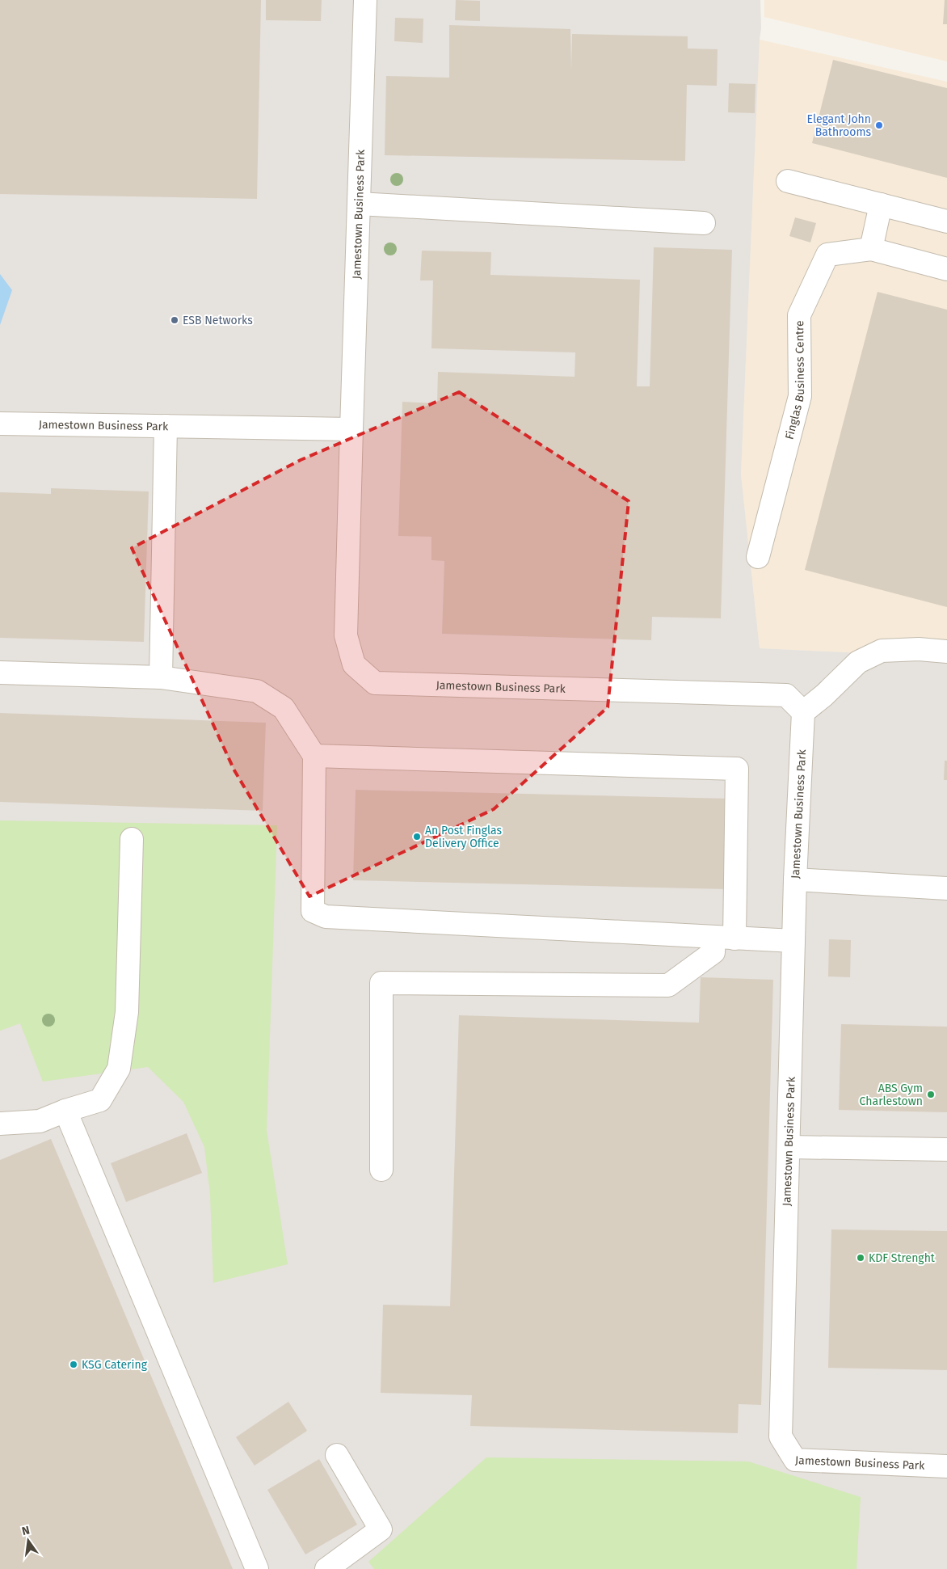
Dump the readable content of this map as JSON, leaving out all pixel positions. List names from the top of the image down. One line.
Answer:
{"streets":{"street":["Jamestown Business Park","Finglas Business Centre"]},"places":["Elegant John Bathrooms","ESB Networks","An Post Finglas Delivery Office","ABS Gym Charlestown","KDF Strenght","KSG Catering"],"north":"top"}
